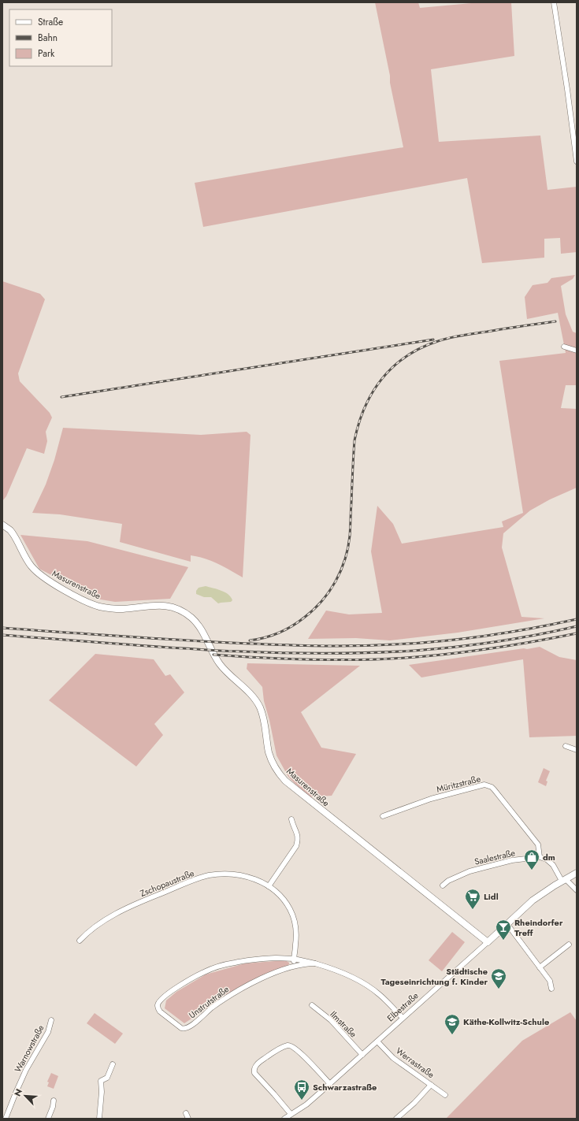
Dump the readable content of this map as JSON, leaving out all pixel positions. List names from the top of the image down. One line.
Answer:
{"streets":{"main road":["Masurenstraße","Elbestraße"],"street":["Müritzstraße","Saalestraße","Zschopaustraße","Unstrutstraße","Ilmstraße","Warnowstraße","Werrastraße"]},"crossings":[["Masurenstraße","Elbestraße"],["Müritzstraße","Saalestraße"],["Zschopaustraße","Unstrutstraße"],["Unstrutstraße","Elbestraße"],["Elbestraße","Ilmstraße"],["Elbestraße","Werrastraße"]],"places":{"shop":["dm"],"supermarket":["Lidl"],"bar":["Rheindorfer Treff"],"school or university":["Städtische Tageseinrichtung f. Kinder","Käthe-Kollwitz-Schule"],"bus stop":["Schwarzastraße"]},"legend":["Straße","Bahn","Park"],"north":"top left"}
